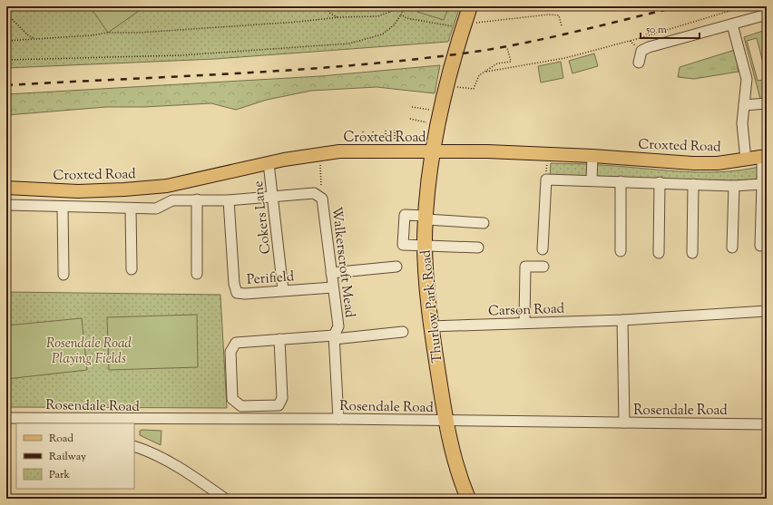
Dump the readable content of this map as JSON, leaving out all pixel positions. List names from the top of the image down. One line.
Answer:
{"streets":{"highway":["Thurlow Park Road"],"main road":["Croxted Road"],"street":["Cokers Lane","Walkerscroft Mead","Perifield","Carson Road","Rosendale Road"]},"crossings":[["Croxted Road","Cokers Lane"],["Croxted Road","Thurlow Park Road"],["Cokers Lane","Perifield"],["Walkerscroft Mead","Perifield"],["Walkerscroft Mead","Rosendale Road"],["Thurlow Park Road","Carson Road"],["Thurlow Park Road","Rosendale Road"]],"parks":["Rosendale Road Playing Fields"],"legend":["Road","Railway","Park"],"scale_bar":"50 m"}
